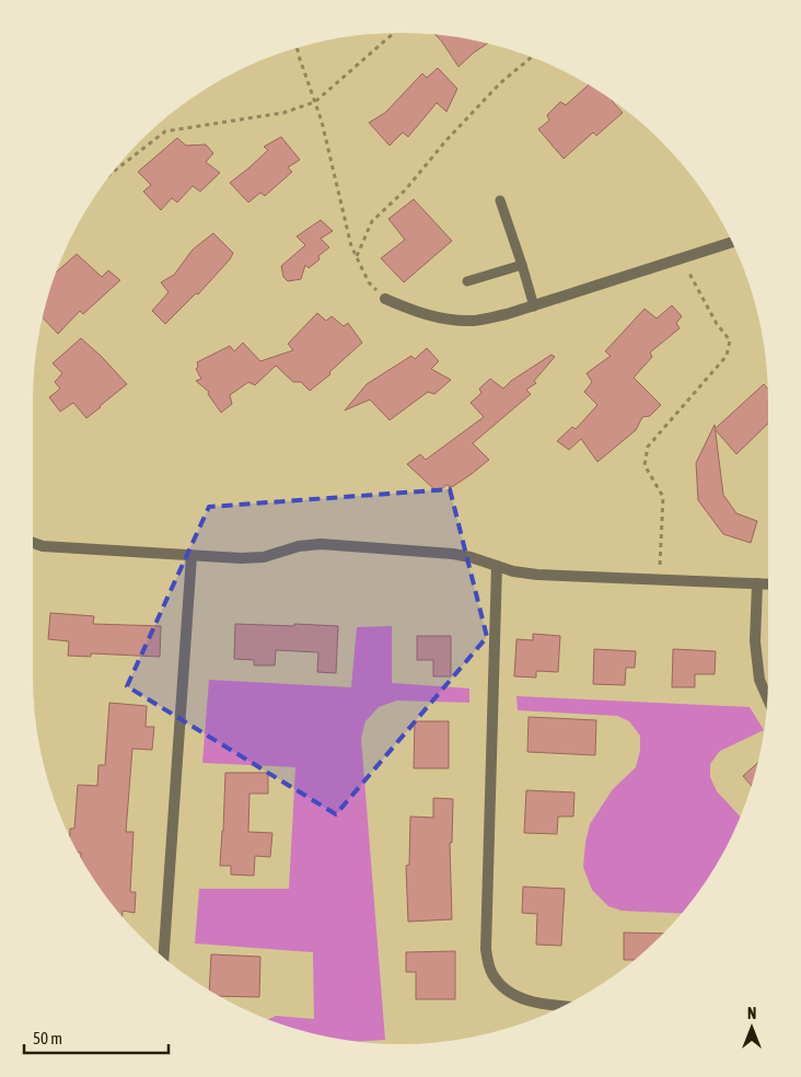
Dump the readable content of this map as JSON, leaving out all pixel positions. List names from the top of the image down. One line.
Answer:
{"scale_bar":"50 m","north":"top"}
